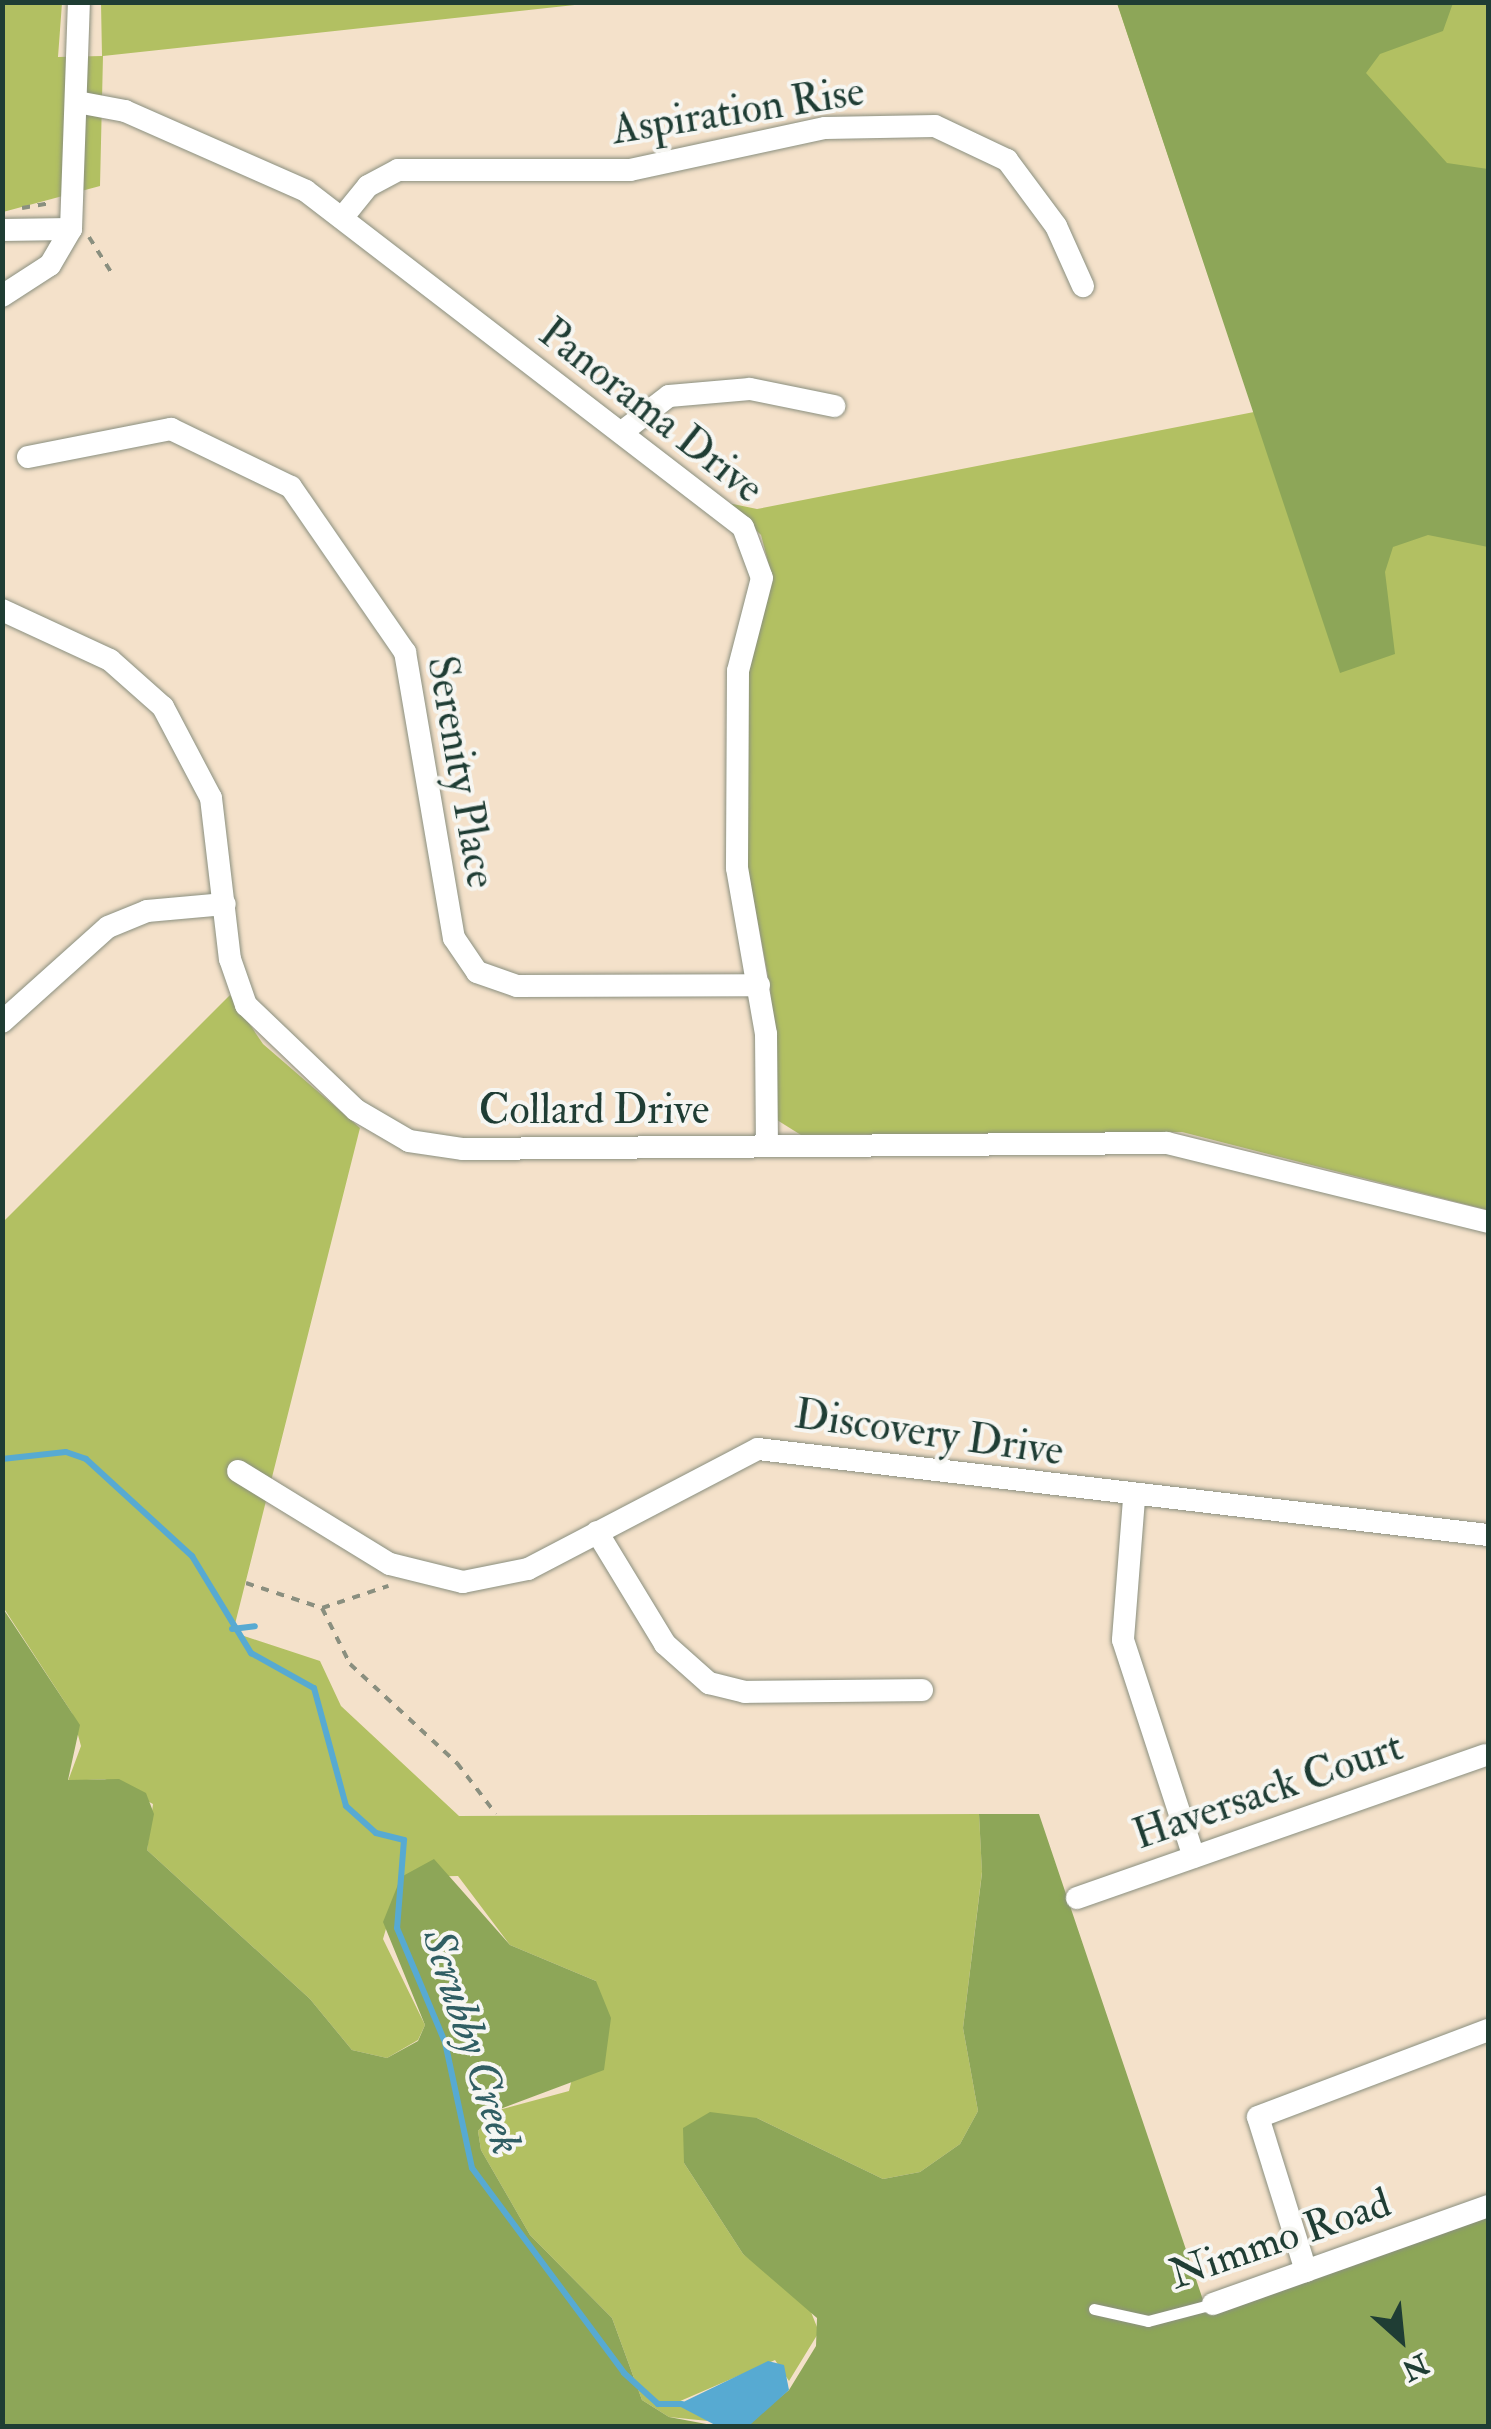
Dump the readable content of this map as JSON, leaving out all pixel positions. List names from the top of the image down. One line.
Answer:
{"streets":{"street":["Aspiration Rise","Panorama Drive","Serenity Place","Collard Drive","Discovery Drive","Haversack Court","Nimmo Road"]},"crossings":[["Aspiration Rise","Panorama Drive"],["Panorama Drive","Serenity Place"],["Panorama Drive","Collard Drive"]],"water":["Scrubby Creek"],"north":"bottom right"}
